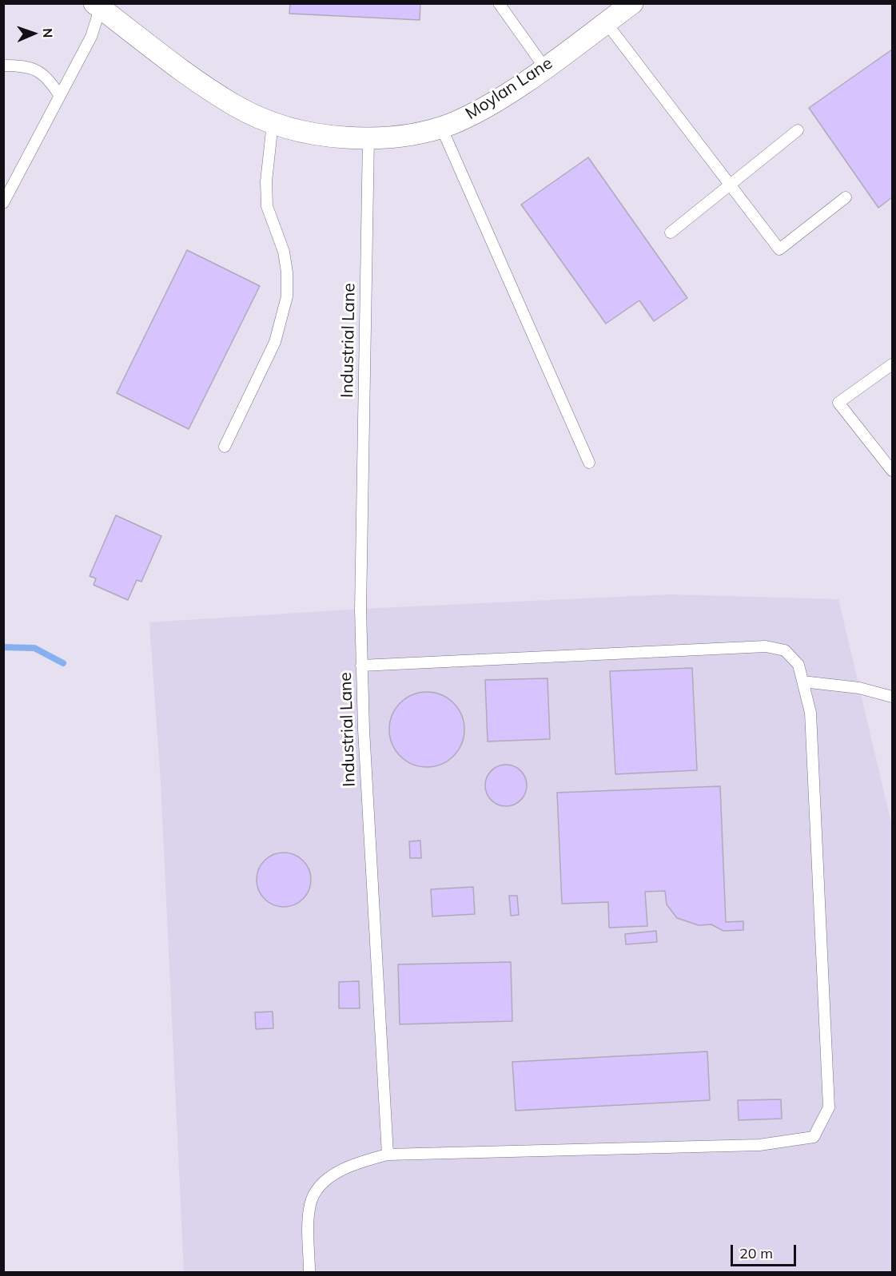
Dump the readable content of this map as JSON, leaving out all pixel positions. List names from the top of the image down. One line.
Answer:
{"streets":{"street":["Moylan Lane"],"lane":["Industrial Lane"]},"crossings":[["Moylan Lane","Industrial Lane"]],"scale_bar":"20 m","north":"right"}
